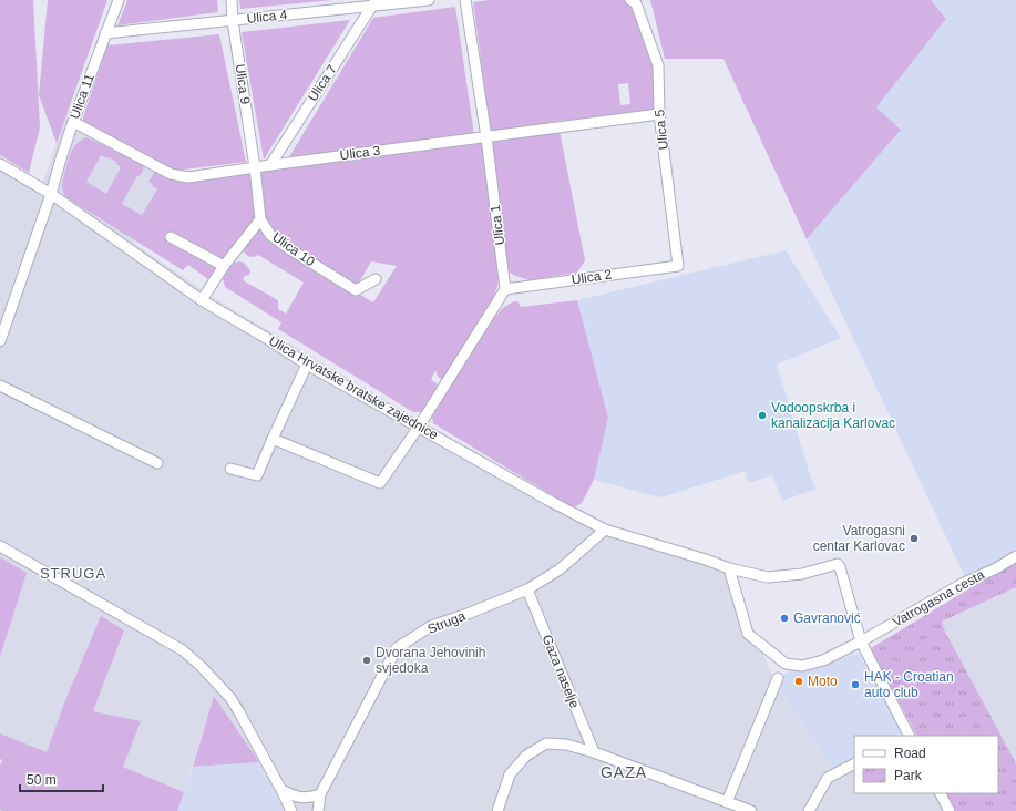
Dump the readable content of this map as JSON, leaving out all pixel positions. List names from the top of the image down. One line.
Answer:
{"streets":{"street":["Ulica 4","Ulica 7","Ulica 9","Ulica 11","Ulica 5","Ulica 3","Ulica 1","Ulica 10","Ulica 2","Ulica Hrvatske bratske zajednice","Vatrogasna cesta","Struga","Gaza naselje"]},"crossings":[["Ulica 4","Ulica 7"],["Ulica 4","Ulica 9"],["Ulica 4","Ulica 11"],["Ulica 7","Ulica 3"],["Ulica 9","Ulica 3"],["Ulica 11","Ulica 3"],["Ulica 11","Ulica Hrvatske bratske zajednice"],["Ulica 5","Ulica 3"],["Ulica 5","Ulica 2"],["Ulica 3","Ulica 1"],["Ulica 1","Ulica 2"],["Ulica Hrvatske bratske zajednice","Vatrogasna cesta"],["Ulica Hrvatske bratske zajednice","Struga"],["Struga","Gaza naselje"]],"districts":["STRUGA","GAZA"],"places":["Vodoopskrba i kanalizacija Karlovac","Vatrogasni centar Karlovac","Gavranović","Dvorana Jehovinih svjedoka","Moto","HAK - Croatian auto club"],"legend":["Road","Park"],"scale_bar":"50 m"}
